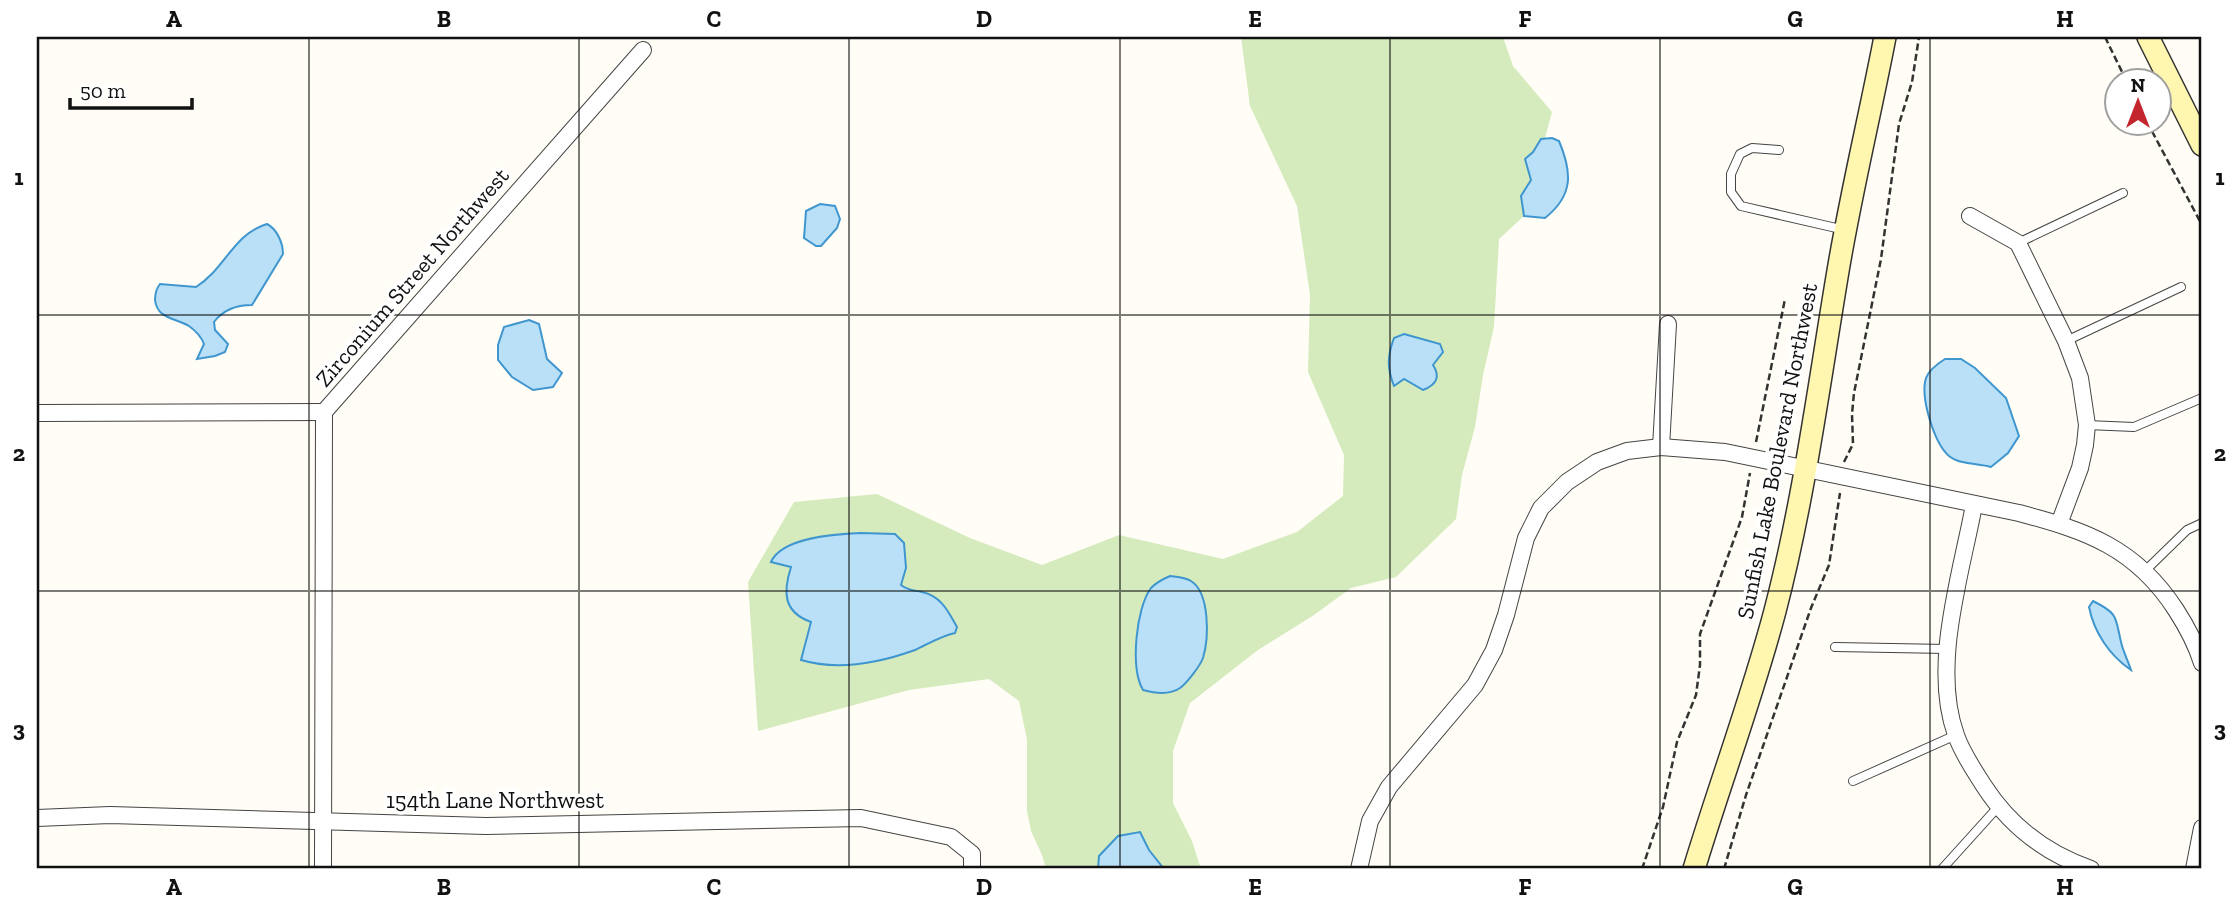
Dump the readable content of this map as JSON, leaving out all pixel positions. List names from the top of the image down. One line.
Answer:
{"streets":{"street":["Zirconium Street Northwest","Sunfish Lake Boulevard Northwest","154th Lane Northwest"]},"crossings":[["Zirconium Street Northwest","154th Lane Northwest"]],"scale_bar":"50 m","north":"top","grid":{"columns":["A","B","C","D","E","F","G","H"],"rows":["1","2","3"]}}
